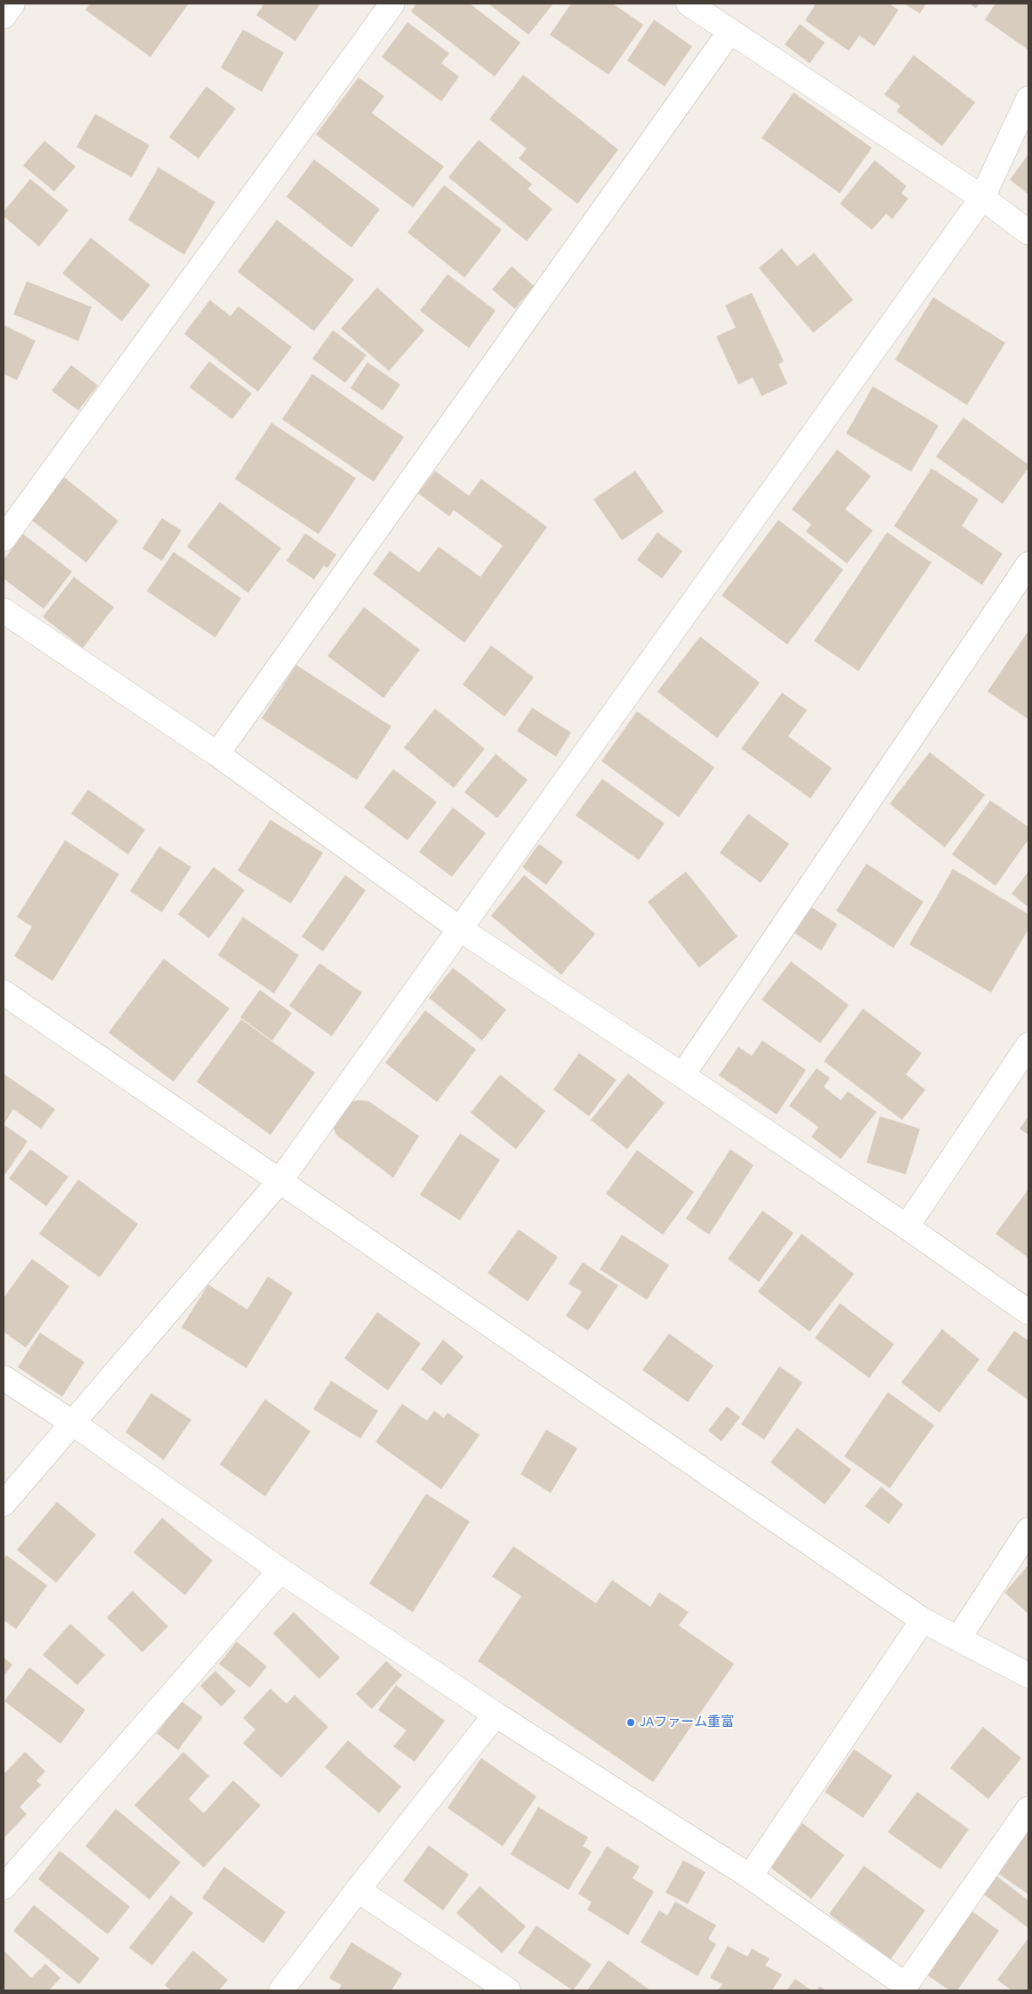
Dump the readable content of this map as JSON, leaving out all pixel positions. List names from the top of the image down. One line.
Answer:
{"places":["JAファーム重富"]}
